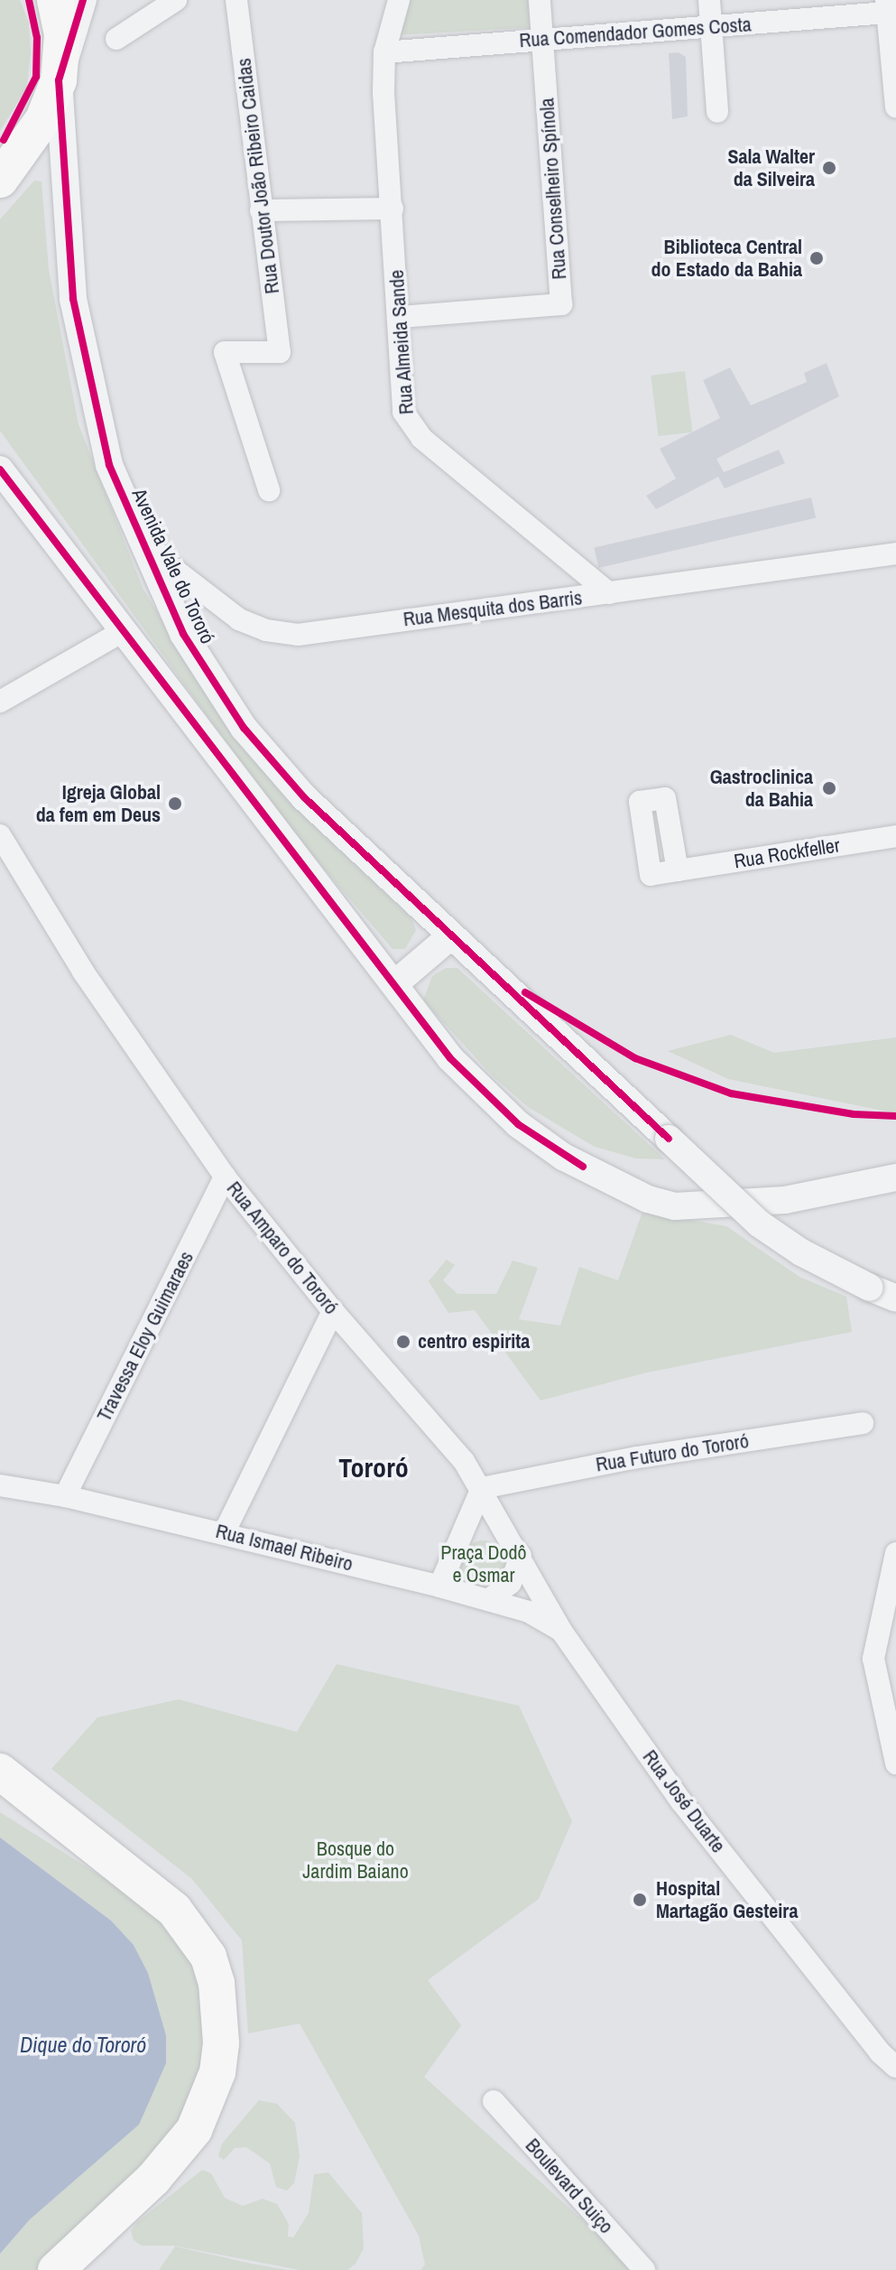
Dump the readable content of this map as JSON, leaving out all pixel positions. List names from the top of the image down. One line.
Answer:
{"streets":{"street":["Rua Comendador Gomes Costa","Rua Doutor João Ribeiro Caidas","Rua Conselheiro Spínola","Rua Almeida Sande","Avenida Vale do Tororó","Rua Mesquita dos Barris","Rua Rockfeller","Rua Amparo do Tororó","Travessa Eloy Guimaraes","Rua Futuro do Tororó","Rua Ismael Ribeiro","Rua José Duarte","Boulevard Suiço"]},"crossings":[["Rua Comendador Gomes Costa","Rua Conselheiro Spínola"],["Rua Comendador Gomes Costa","Rua Almeida Sande"],["Rua Conselheiro Spínola","Rua Almeida Sande"],["Rua Almeida Sande","Rua Mesquita dos Barris"],["Avenida Vale do Tororó","Rua Mesquita dos Barris"],["Rua Amparo do Tororó","Travessa Eloy Guimaraes"],["Rua Amparo do Tororó","Rua Futuro do Tororó"],["Rua Amparo do Tororó","Rua Ismael Ribeiro"],["Rua Amparo do Tororó","Rua José Duarte"],["Travessa Eloy Guimaraes","Rua Ismael Ribeiro"],["Rua Ismael Ribeiro","Rua José Duarte"]],"districts":["Tororó"],"water":["Dique do Tororó"],"parks":["Praça Dodô e Osmar","Bosque do Jardim Baiano"],"places":["Sala Walter da Silveira","Biblioteca Central do Estado da Bahia","Gastroclinica da Bahia","Igreja Global da fem em Deus","centro espirita","Hospital Martagão Gesteira"]}
